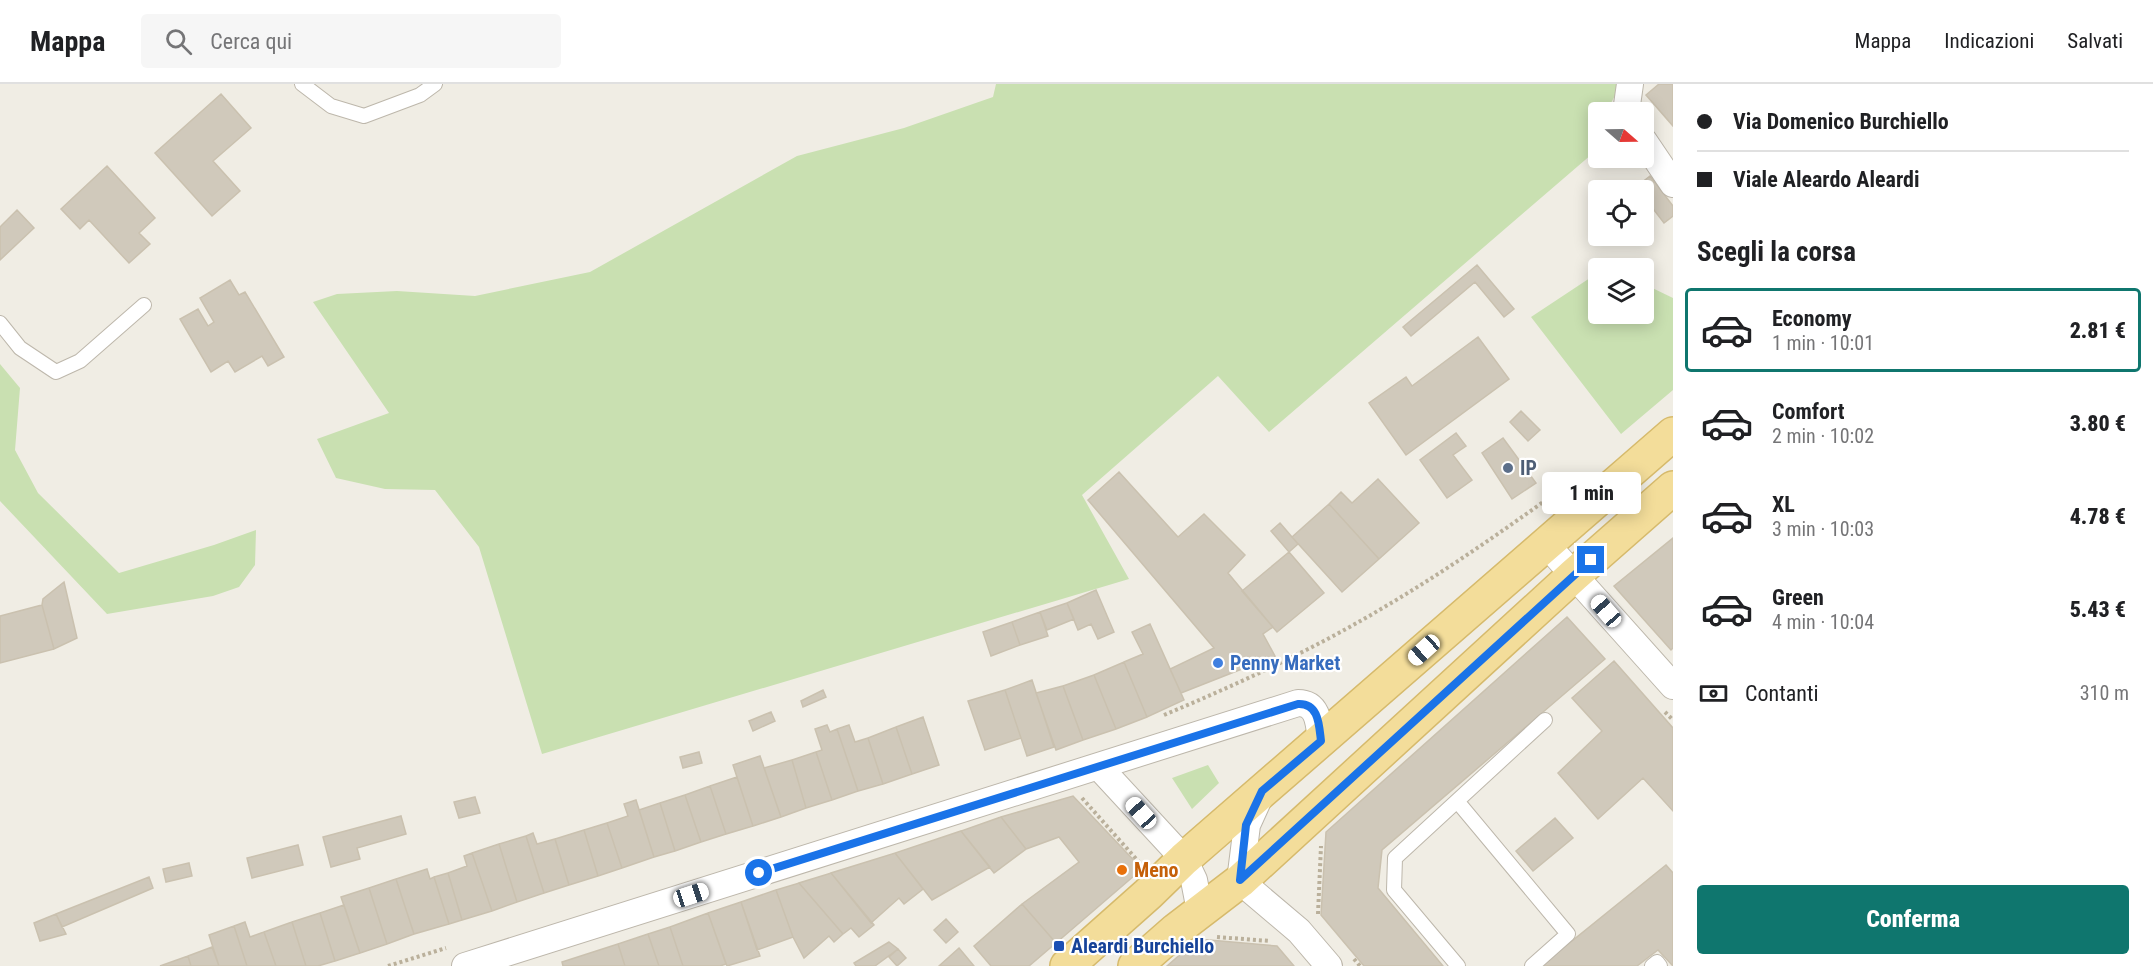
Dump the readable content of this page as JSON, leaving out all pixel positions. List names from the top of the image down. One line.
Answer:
{"places":{"other":["IP","Penny Market","Meno"],"transit":["Aleardi Burchiello"]},"north":"right","page":{"header":"Mappa","search":"Cerca qui","nav":["Mappa","Indicazioni","Salvati"],"banner":["Via Domenico Burchiello","Viale Aleardo Aleardi"],"heading":"Scegli la corsa","list":[{"name":"Economy","note":"1 min · 10:01","value":"2.81 €"},{"name":"Comfort","note":"2 min · 10:02","value":"3.80 €"},{"name":"XL","note":"3 min · 10:03","value":"4.78 €"},{"name":"Green","note":"4 min · 10:04","value":"5.43 €"}],"bubble":"1 min","pay":["Contanti","310 m"],"buttons":"Conferma"}}
